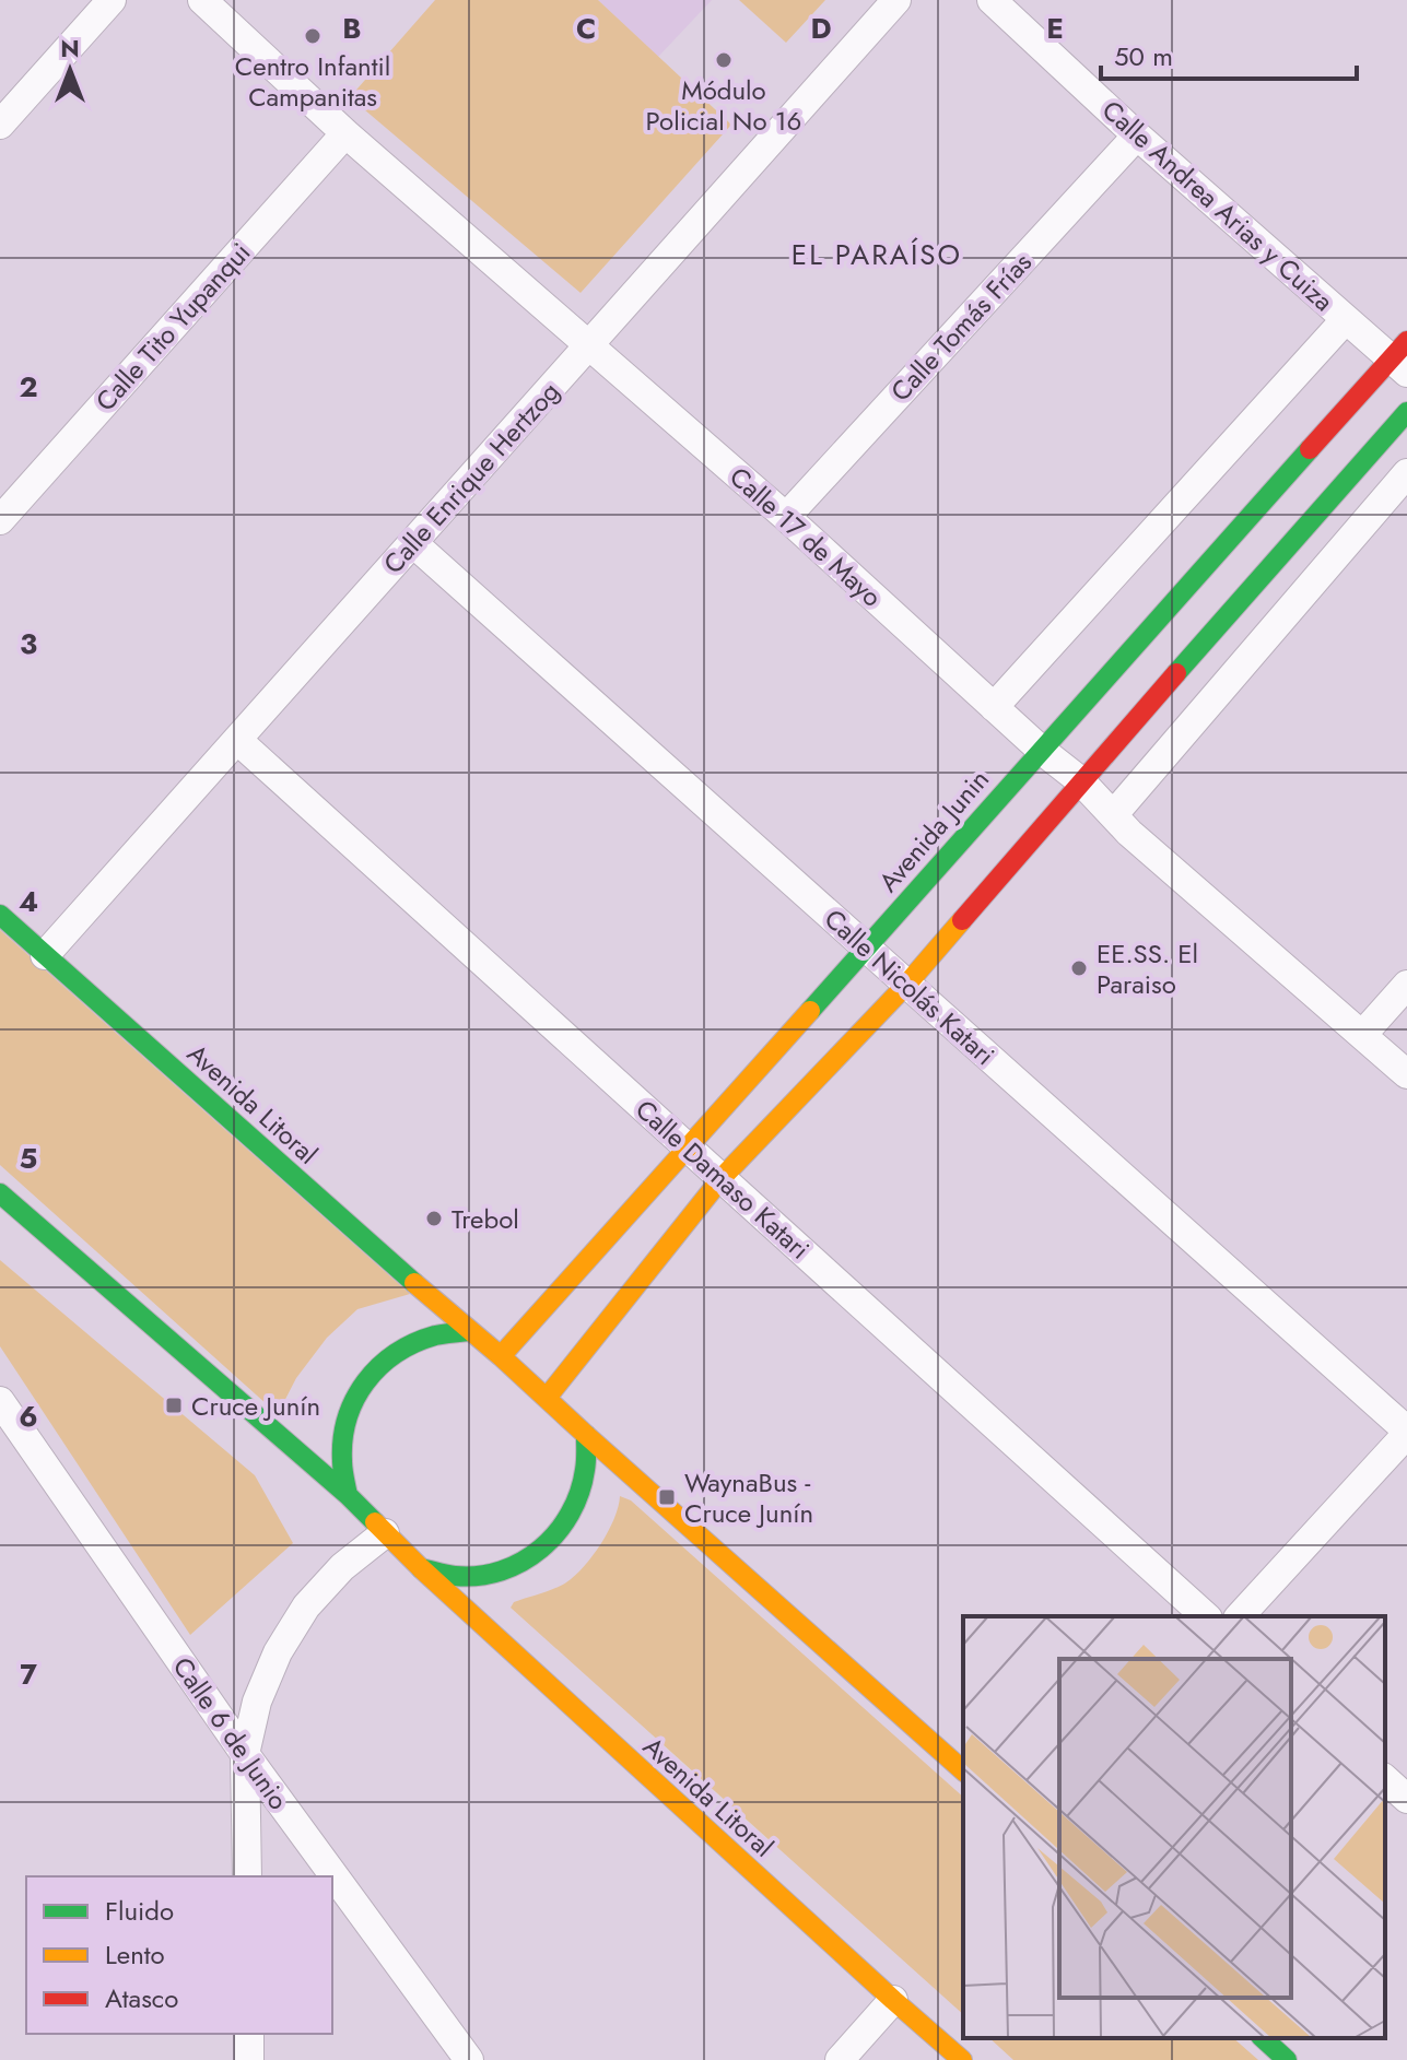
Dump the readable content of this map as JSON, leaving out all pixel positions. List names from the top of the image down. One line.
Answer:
{"streets":{"main road":["Avenida Junin","Avenida Litoral"],"street":["Calle Andrea Arias y Cuiza","Calle Tito Yupanqui","Calle Tomás Frías","Calle Enrique Hertzog","Calle 17 de Mayo","Calle Nicolás Katari","Calle Damaso Katari","Calle 6 de Junio"]},"crossings":[["Calle Andrea Arias y Cuiza","Calle Tomás Frías"],["Calle Andrea Arias y Cuiza","Avenida Junin"],["Calle Tito Yupanqui","Calle 17 de Mayo"],["Calle Tomás Frías","Calle 17 de Mayo"],["Calle Enrique Hertzog","Calle 17 de Mayo"],["Calle Enrique Hertzog","Calle Nicolás Katari"],["Calle Enrique Hertzog","Avenida Litoral"],["Calle Enrique Hertzog","Calle Damaso Katari"],["Calle 17 de Mayo","Avenida Junin"],["Avenida Junin","Calle Nicolás Katari"],["Avenida Junin","Avenida Litoral"],["Avenida Junin","Calle Damaso Katari"]],"districts":["EL PARAÍSO"],"places":{"other":["Centro Infantil Campanitas","Módulo Policial No 16","EE.SS. El Paraiso","Trebol"],"transit":["Cruce Junín","WaynaBus - Cruce Junín"]},"legend":["Fluido","Lento","Atasco"],"scale_bar":"50 m","north":"top","grid":{"columns":["B","C","D","E"],"rows":["2","3","4","5","6","7"]}}
